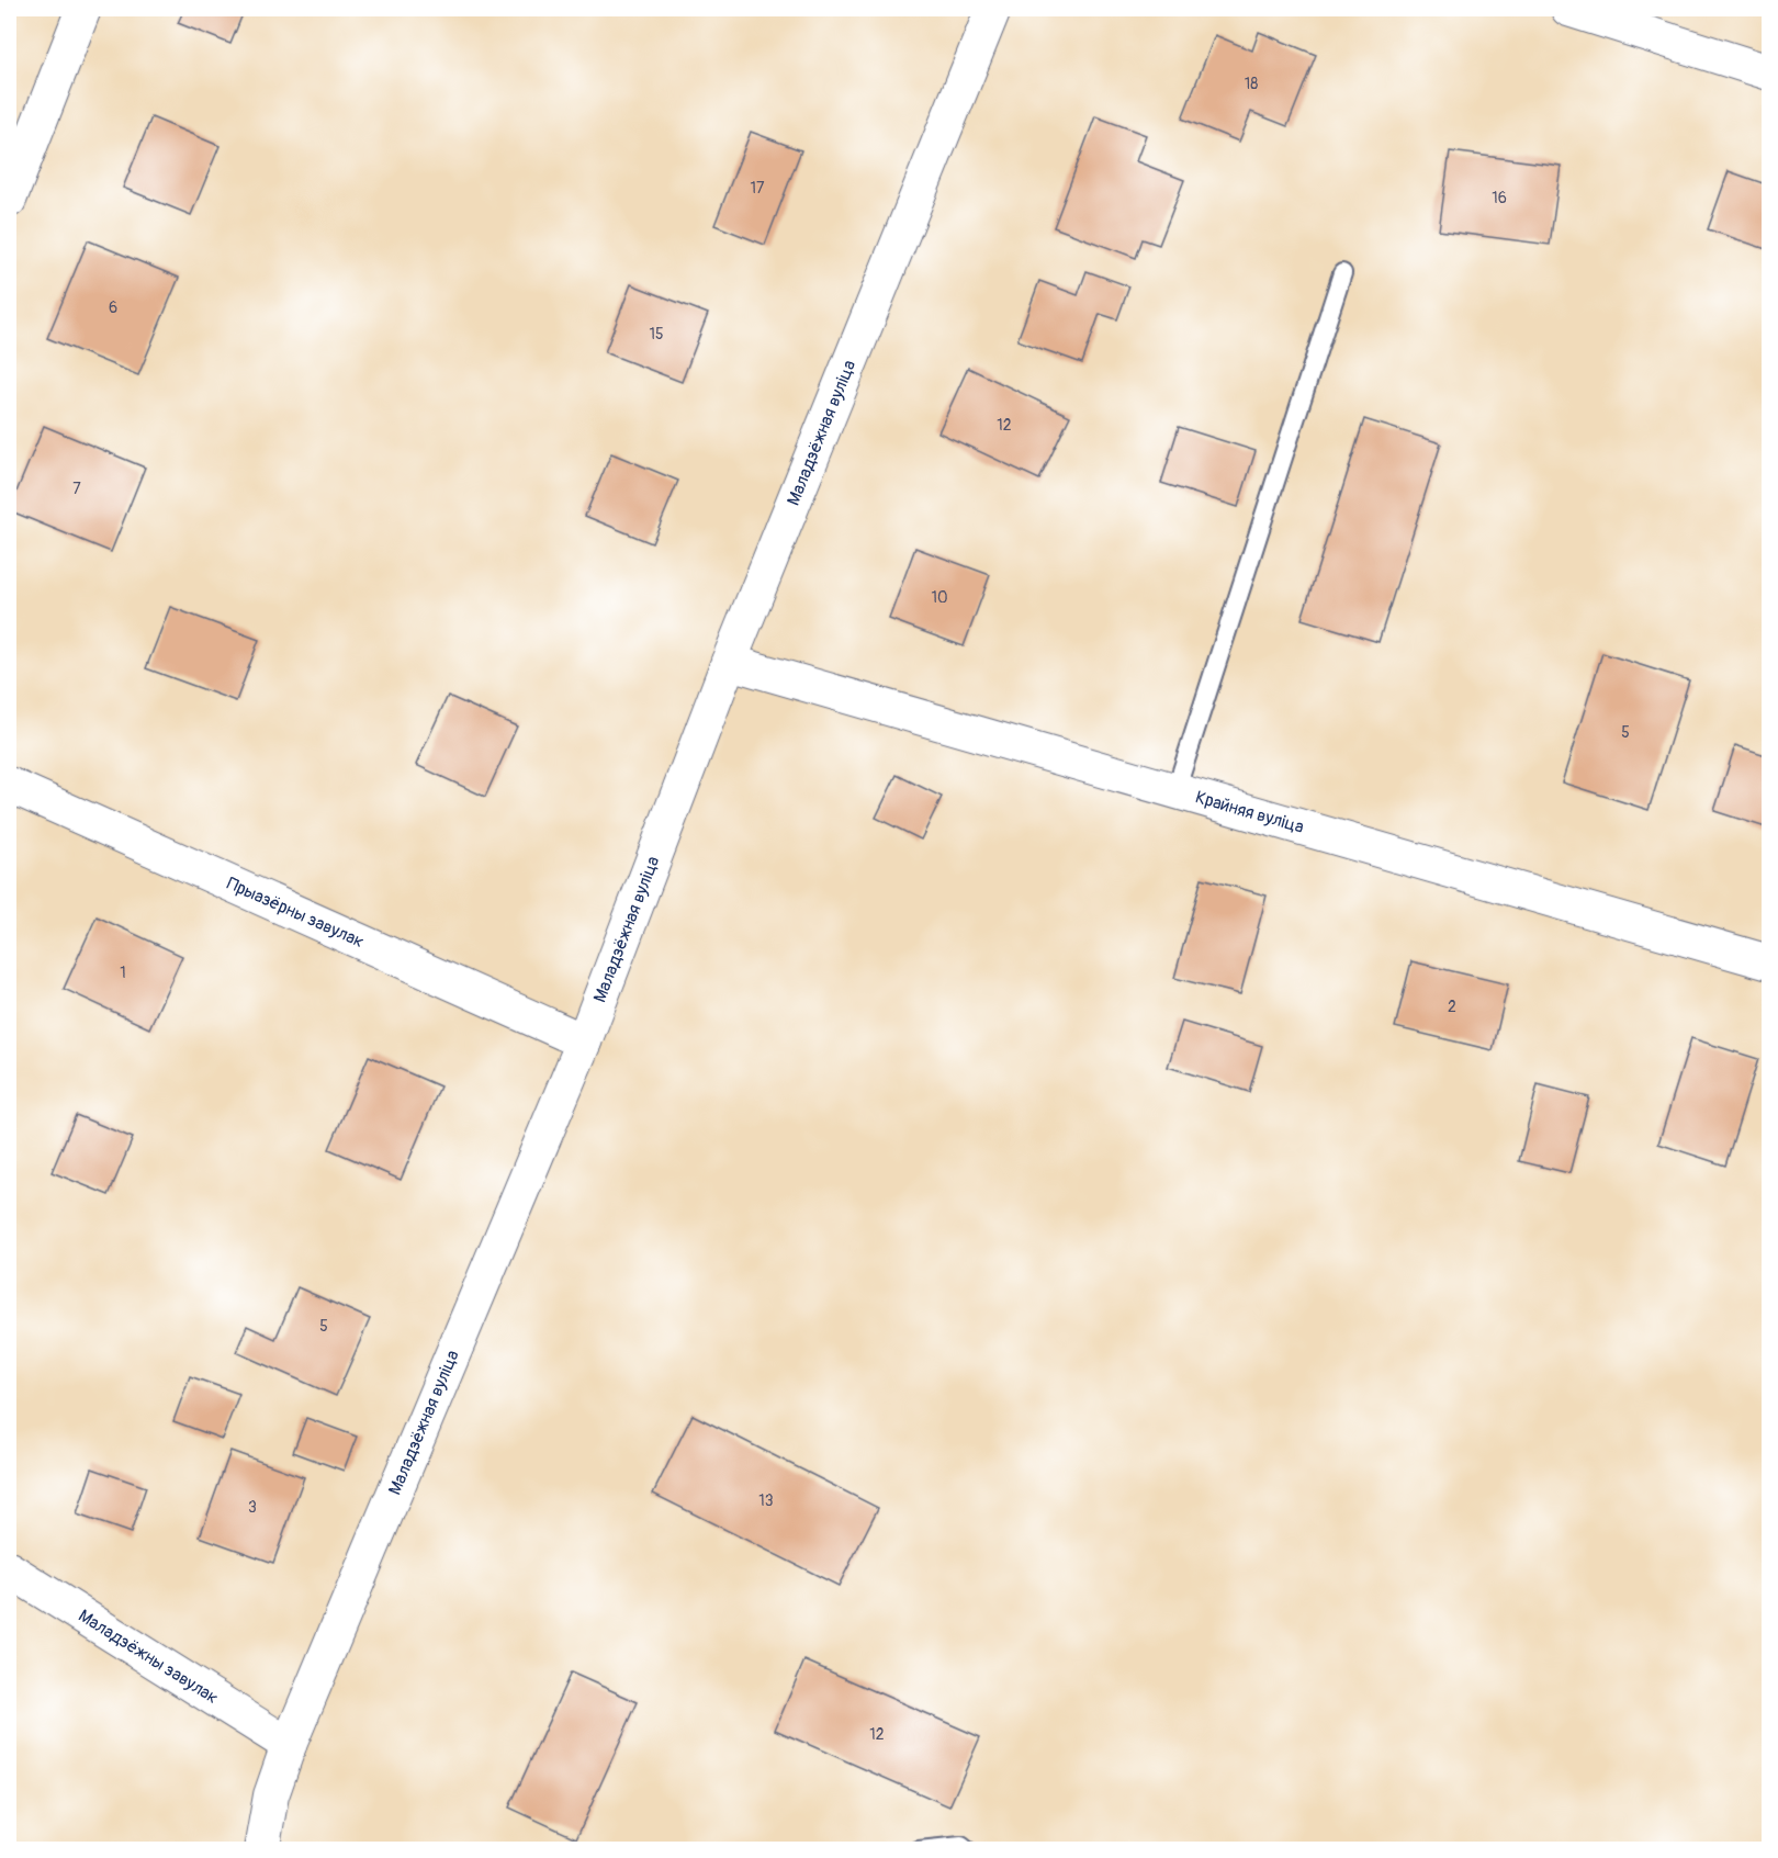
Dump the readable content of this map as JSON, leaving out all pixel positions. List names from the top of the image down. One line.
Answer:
{"streets":{"street":["Маладзёжная вуліца","Крайняя вуліца","Прыазёрны завулак","Маладзёжны завулак"]},"crossings":[["Маладзёжная вуліца","Крайняя вуліца"],["Маладзёжная вуліца","Прыазёрны завулак"],["Маладзёжная вуліца","Маладзёжны завулак"]],"house_numbers":["18","17","16","6","15","12","7","10","5","1","2","5","13","3","12"]}
